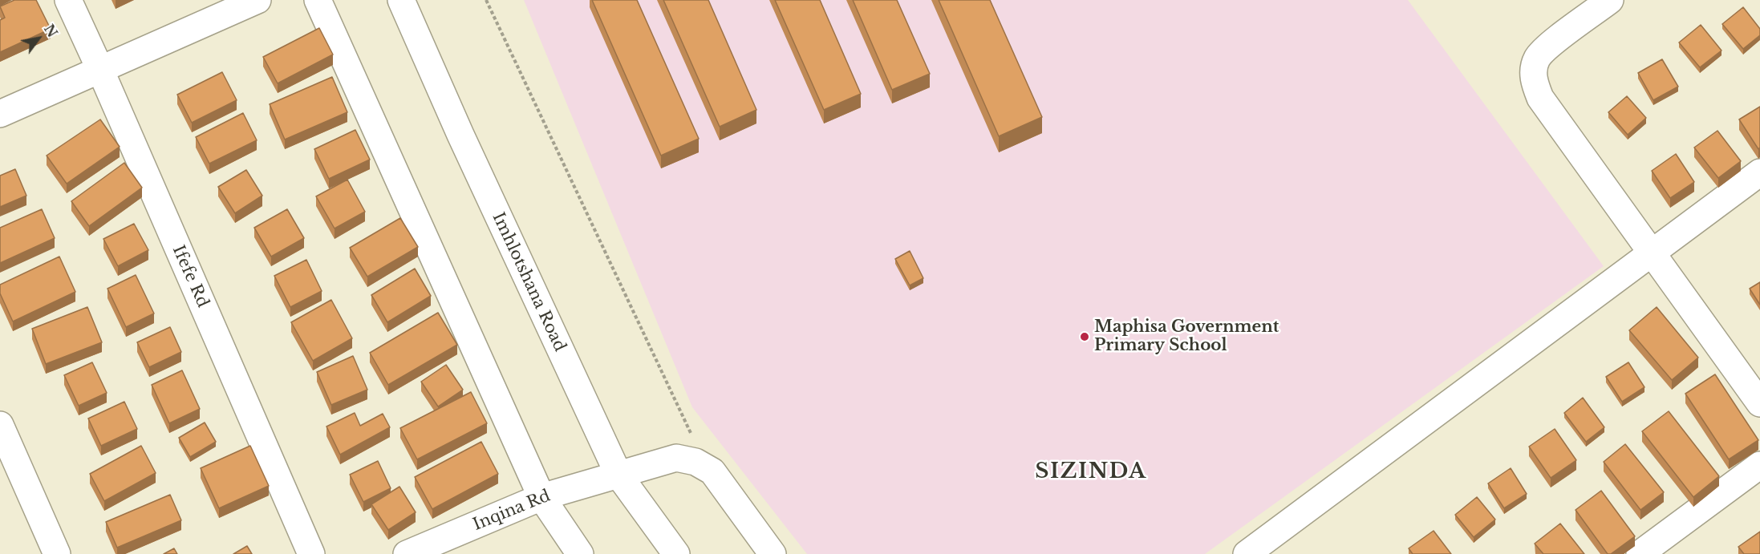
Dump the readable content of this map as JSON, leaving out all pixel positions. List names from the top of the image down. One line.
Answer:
{"streets":{"street":["Ifefe Rd","Imhlotshana Road","Inqina Rd"]},"crossings":[["Imhlotshana Road","Inqina Rd"]],"districts":["SIZINDA"],"places":["Maphisa Government Primary School"],"north":"top right"}
